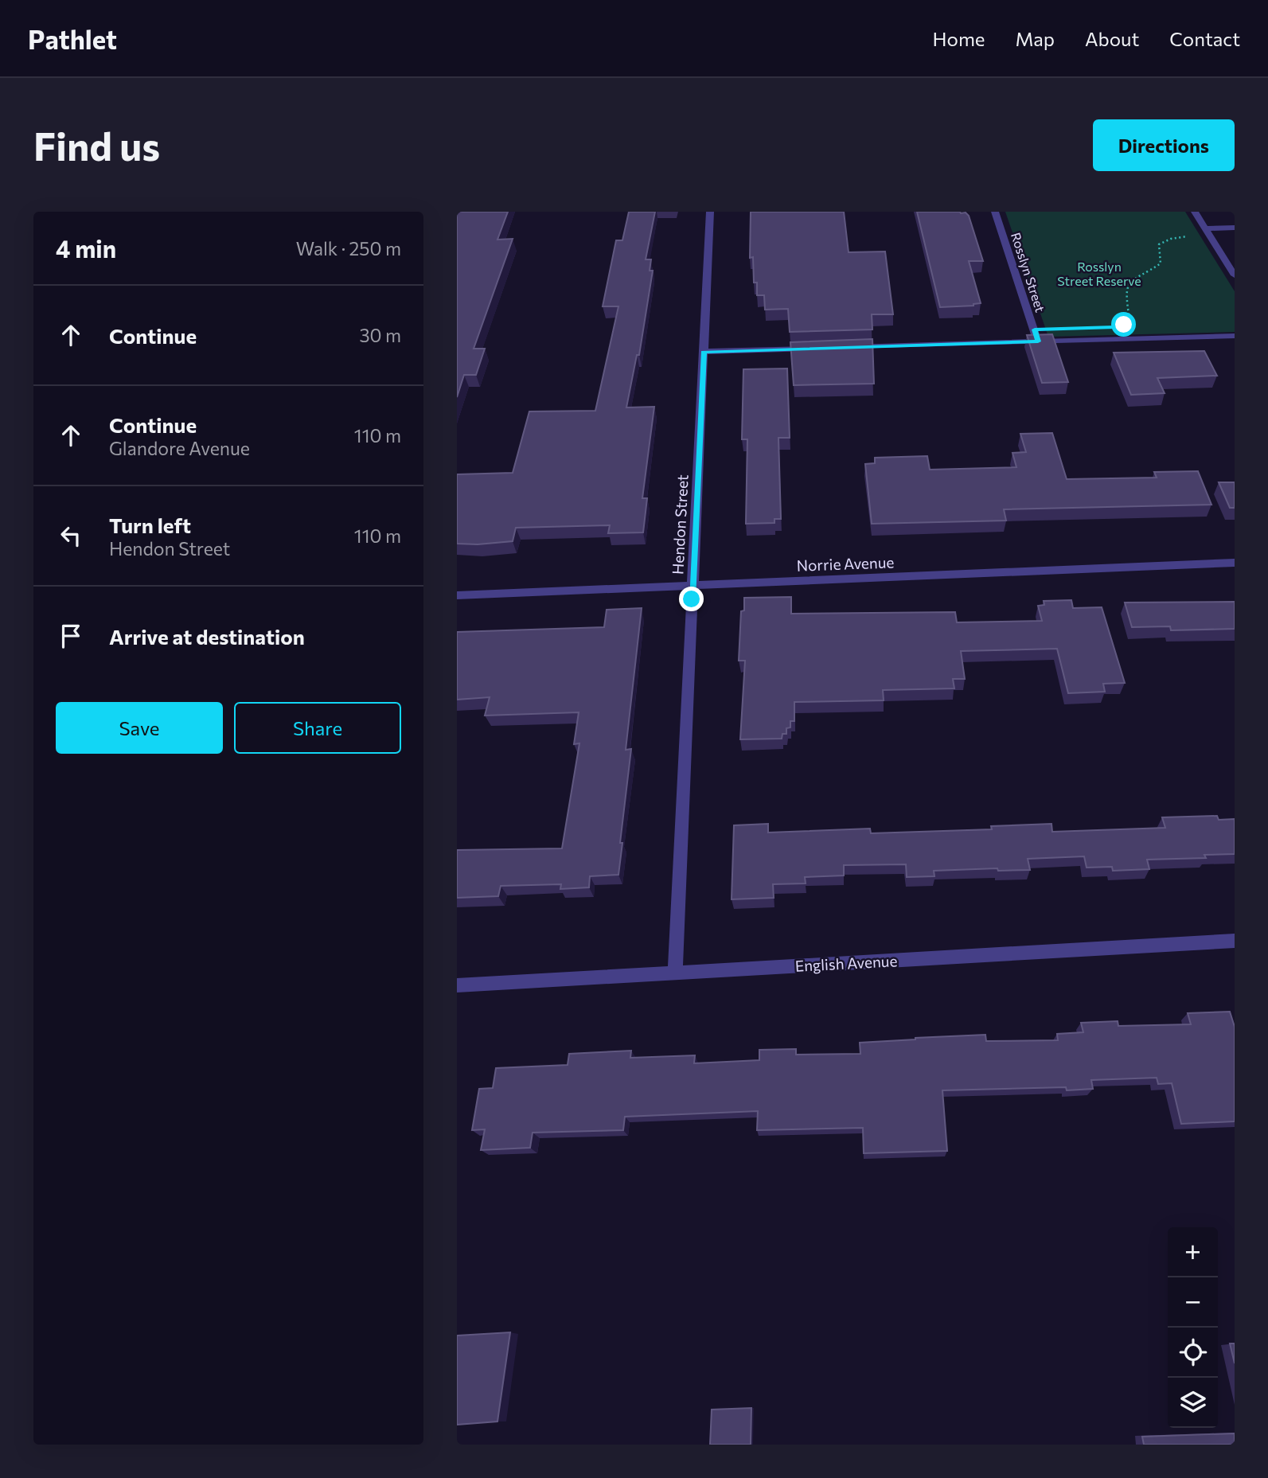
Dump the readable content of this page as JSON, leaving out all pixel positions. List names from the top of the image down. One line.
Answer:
{"streets":{"street":["Rosslyn Street","Hendon Street","Norrie Avenue","English Avenue"]},"crossings":[["Hendon Street","Norrie Avenue"],["Hendon Street","English Avenue"]],"parks":["Rosslyn Street Reserve"],"page":{"header":"Pathlet","nav":["Home","Map","About","Contact"],"buttons":["Directions",["Save","Share"]],"title":"Find us","heading":["4 min","Walk · 250 m"],"list":[["Continue","30 m"],["Continue","Glandore Avenue","110 m"],["Turn left","Hendon Street","110 m"],"Arrive at destination"],"map_buttons":["+","−"]}}
